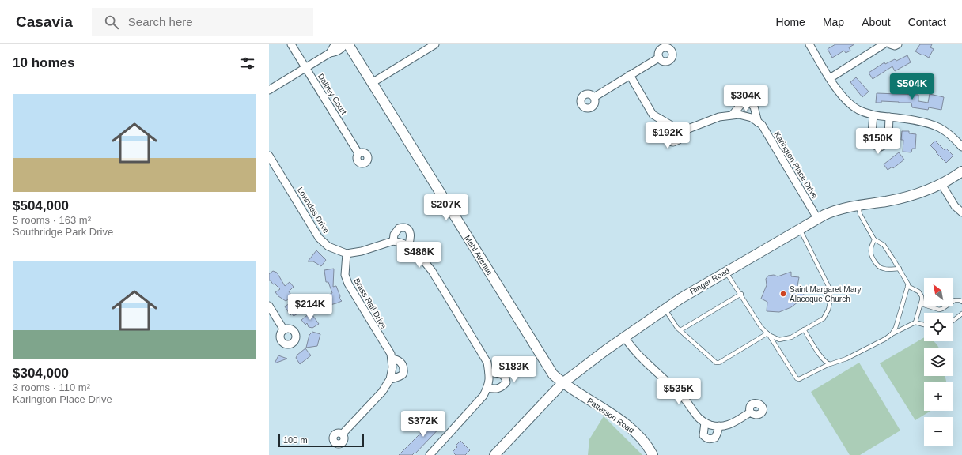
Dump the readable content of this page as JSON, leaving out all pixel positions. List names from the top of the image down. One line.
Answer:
{"streets":{"street":["Daltrey Court","Karington Place Drive","Lowndes Drive","Mehl Avenue","Ringer Road","Brass Rail Drive","Patterson Road"]},"crossings":[["Karington Place Drive","Ringer Road"],["Lowndes Drive","Brass Rail Drive"],["Mehl Avenue","Ringer Road"],["Mehl Avenue","Patterson Road"],["Ringer Road","Patterson Road"]],"places":["Saint Margaret Mary Alacoque Church"],"scale_bar":"100 m","north":"top left","page":{"header":"Casavia","search":"Search here","nav":["Home","Map","About","Contact"],"heading":"10 homes","price":["$504K","$304K","$192K","$150K","$207K","$486K","$214K","$183K","$535K","$372K"],"list":[{"name":"$504,000","note":"5 rooms · 163 m² · Southridge Park Drive"},{"name":"$304,000","note":"3 rooms · 110 m² · Karington Place Drive"}],"map_buttons":["+","−"],"scale":"100 m"}}
